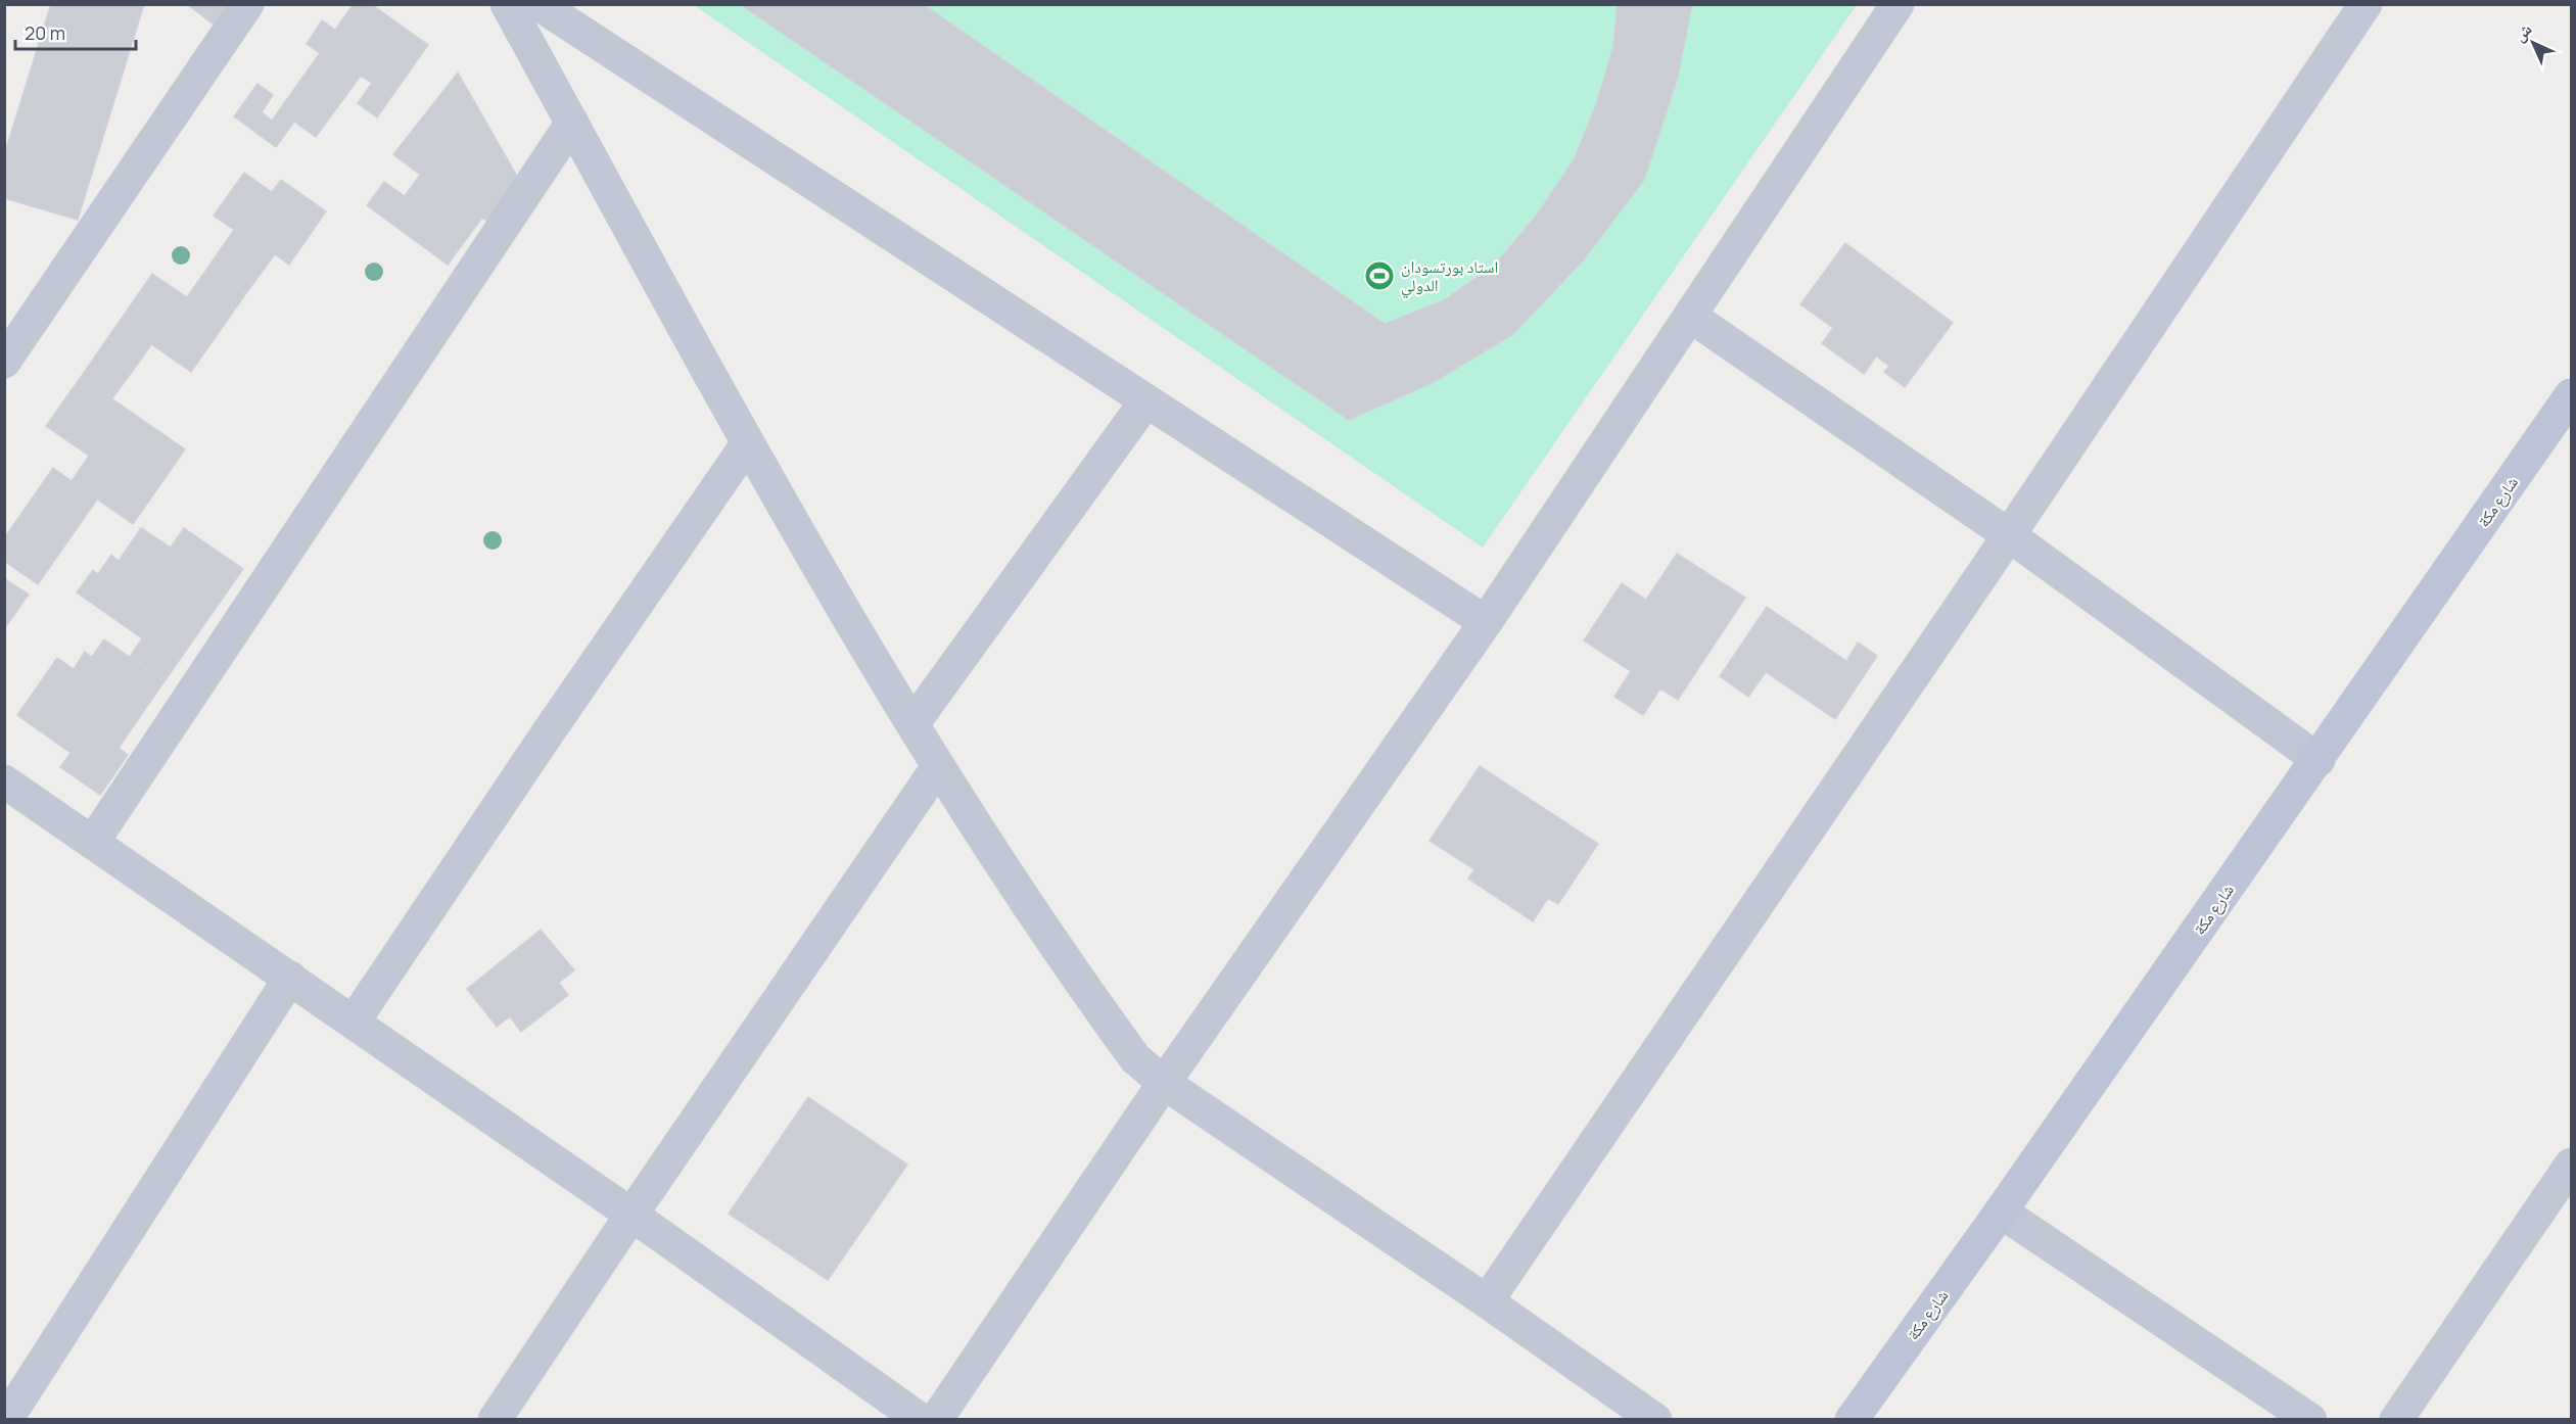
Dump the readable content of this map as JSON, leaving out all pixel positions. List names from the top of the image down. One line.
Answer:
{"streets":{"main road":["شارع مكة"]},"places":{"sports":["استاد بورتسودان الدولي"]},"scale_bar":"20 m","north":"top left"}
